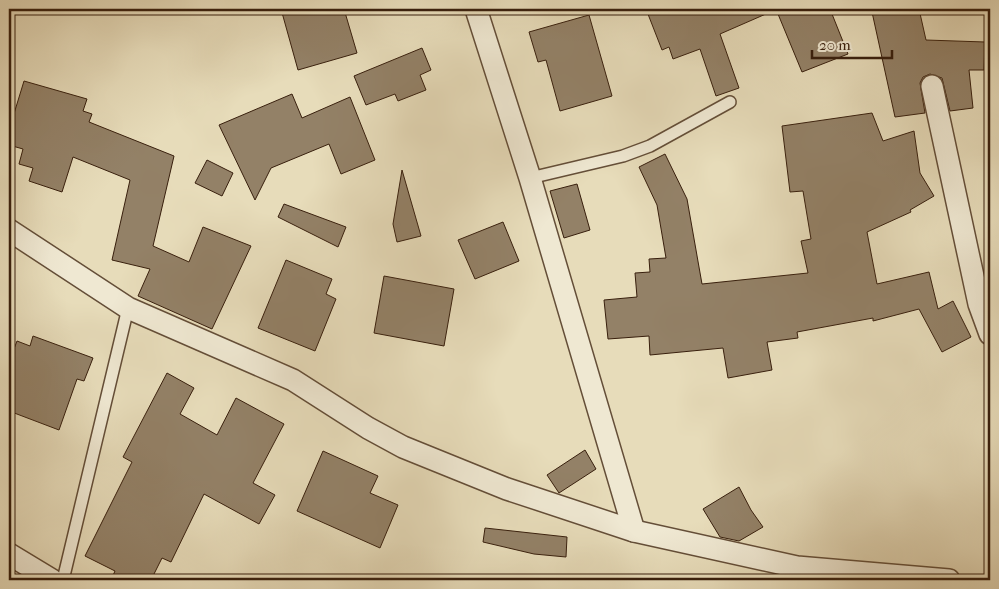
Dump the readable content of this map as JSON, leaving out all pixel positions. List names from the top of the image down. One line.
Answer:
{"scale_bar":"20 m"}
